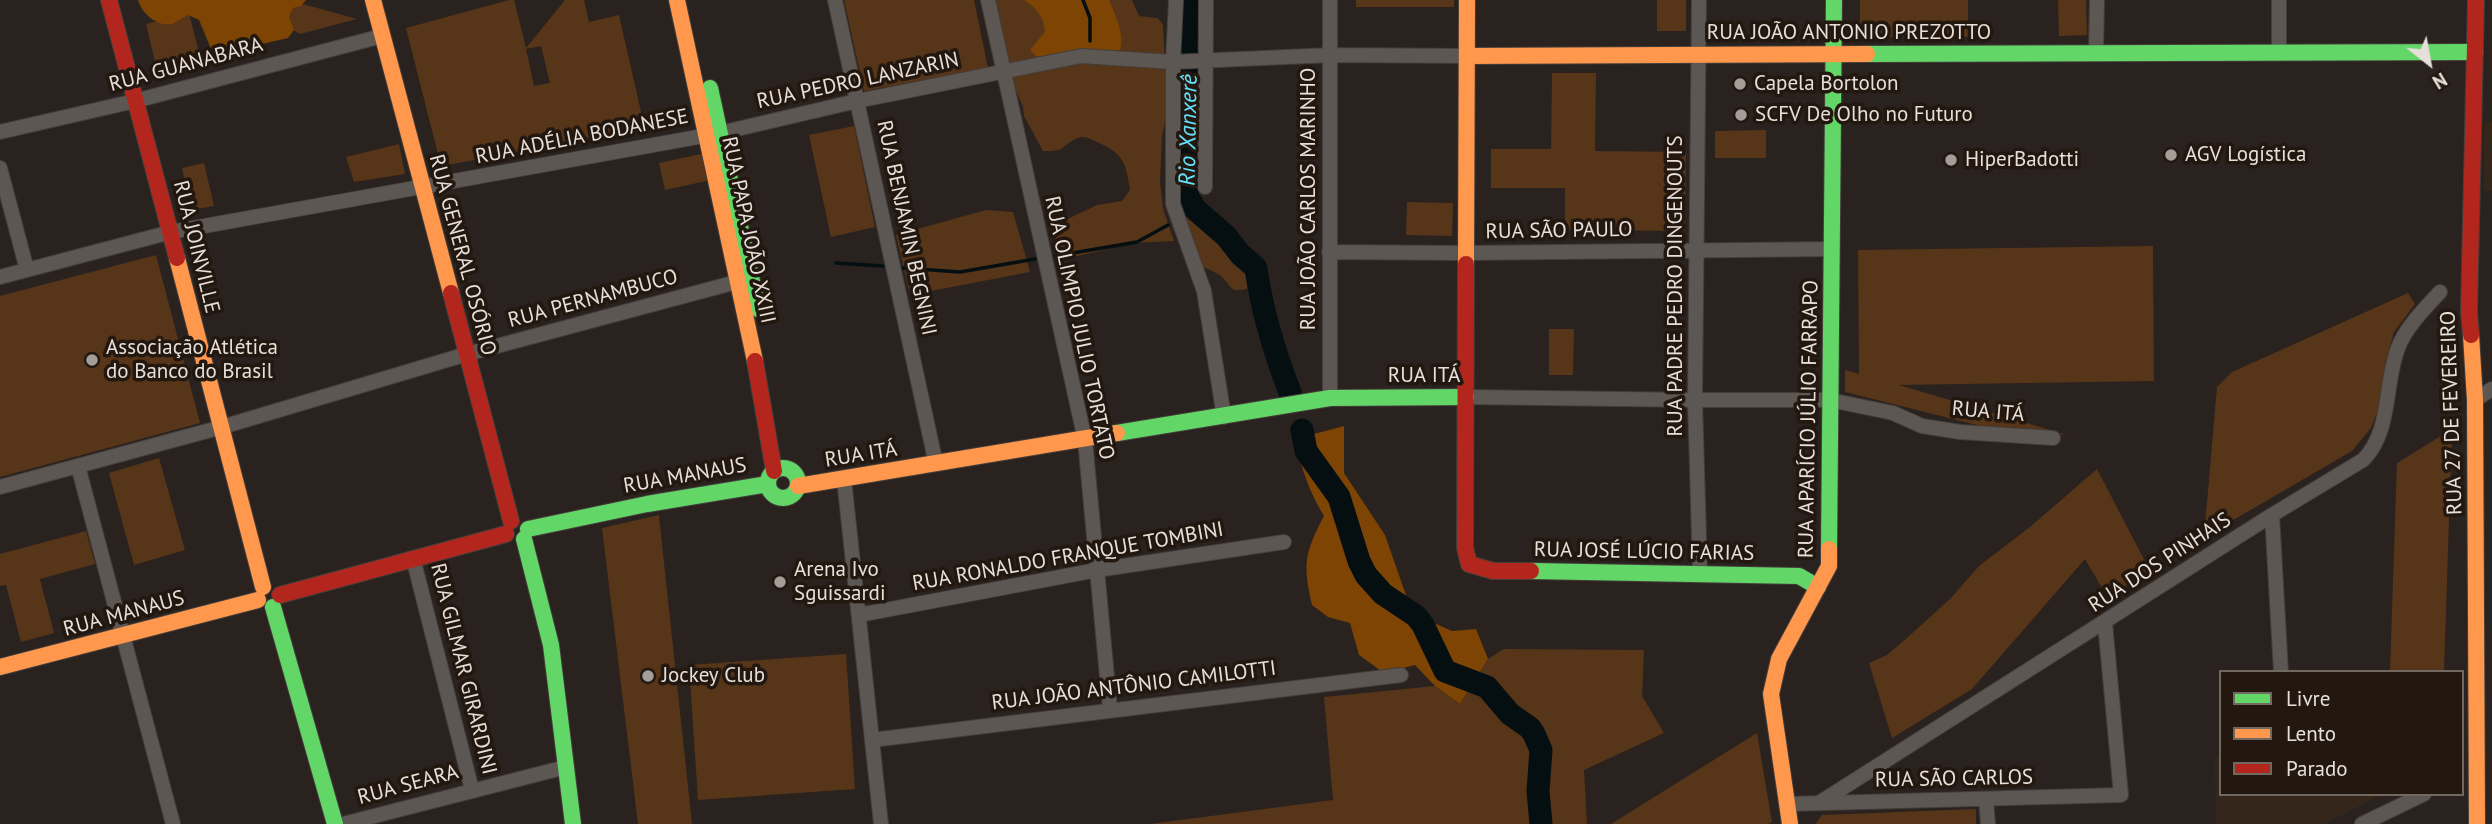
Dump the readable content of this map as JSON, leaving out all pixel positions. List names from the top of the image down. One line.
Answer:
{"streets":{"street":["RUA JOÃO ANTONIO PREZOTTO","RUA GUANABARA","RUA PEDRO LANZARIN","RUA ADÉLIA BODANESE","RUA JOÃO CARLOS MARINHO","RUA BENJAMIN BEGNINI","RUA PAPA JOÃO XXIII","RUA SÃO PAULO","RUA JOINVILLE","RUA GENERAL OSÓRIO","RUA PADRE PEDRO DINGENOUTS","RUA PERNAMBUCO","RUA OLIMPIO JULIO TORTATO","RUA ITÁ","RUA 27 DE FEVEREIRO","RUA APARÍCIO JÚLIO FARRAPO","RUA MANAUS","RUA JOSÉ LÚCIO FARIAS","RUA RONALDO FRANQUE TOMBINI","RUA DOS PINHAIS","RUA GILMAR GIRARDINI","RUA JOÃO ANTÔNIO CAMILOTTI","RUA SÃO CARLOS","RUA SEARA"]},"crossings":[["RUA JOÃO ANTONIO PREZOTTO","RUA PEDRO LANZARIN"],["RUA JOÃO ANTONIO PREZOTTO","RUA JOÃO CARLOS MARINHO"],["RUA JOÃO ANTONIO PREZOTTO","RUA PADRE PEDRO DINGENOUTS"],["RUA JOÃO ANTONIO PREZOTTO","RUA 27 DE FEVEREIRO"],["RUA JOÃO ANTONIO PREZOTTO","RUA APARÍCIO JÚLIO FARRAPO"],["RUA GUANABARA","RUA JOINVILLE"],["RUA GUANABARA","RUA GENERAL OSÓRIO"],["RUA PEDRO LANZARIN","RUA ADÉLIA BODANESE"],["RUA PEDRO LANZARIN","RUA BENJAMIN BEGNINI"],["RUA PEDRO LANZARIN","RUA PAPA JOÃO XXIII"],["RUA PEDRO LANZARIN","RUA OLIMPIO JULIO TORTATO"],["RUA ADÉLIA BODANESE","RUA PAPA JOÃO XXIII"],["RUA ADÉLIA BODANESE","RUA JOINVILLE"],["RUA ADÉLIA BODANESE","RUA GENERAL OSÓRIO"],["RUA JOÃO CARLOS MARINHO","RUA SÃO PAULO"],["RUA JOÃO CARLOS MARINHO","RUA ITÁ"],["RUA BENJAMIN BEGNINI","RUA ITÁ"],["RUA PAPA JOÃO XXIII","RUA PERNAMBUCO"],["RUA PAPA JOÃO XXIII","RUA ITÁ"],["RUA PAPA JOÃO XXIII","RUA MANAUS"],["RUA SÃO PAULO","RUA PADRE PEDRO DINGENOUTS"],["RUA SÃO PAULO","RUA APARÍCIO JÚLIO FARRAPO"],["RUA JOINVILLE","RUA PERNAMBUCO"],["RUA JOINVILLE","RUA MANAUS"],["RUA GENERAL OSÓRIO","RUA PERNAMBUCO"],["RUA GENERAL OSÓRIO","RUA MANAUS"],["RUA PADRE PEDRO DINGENOUTS","RUA ITÁ"],["RUA PADRE PEDRO DINGENOUTS","RUA JOSÉ LÚCIO FARIAS"],["RUA OLIMPIO JULIO TORTATO","RUA ITÁ"],["RUA OLIMPIO JULIO TORTATO","RUA RONALDO FRANQUE TOMBINI"],["RUA OLIMPIO JULIO TORTATO","RUA JOÃO ANTÔNIO CAMILOTTI"],["RUA ITÁ","RUA APARÍCIO JÚLIO FARRAPO"],["RUA ITÁ","RUA MANAUS"],["RUA ITÁ","RUA JOSÉ LÚCIO FARIAS"],["RUA APARÍCIO JÚLIO FARRAPO","RUA JOSÉ LÚCIO FARIAS"],["RUA APARÍCIO JÚLIO FARRAPO","RUA SÃO CARLOS"],["RUA MANAUS","RUA GILMAR GIRARDINI"],["RUA DOS PINHAIS","RUA SÃO CARLOS"],["RUA GILMAR GIRARDINI","RUA SEARA"]],"water":["Rio Xanxerê"],"places":["Capela Bortolon","SCFV De Olho no Futuro","AGV Logística","HiperBadotti","Associação Atlética do Banco do Brasil","Arena Ivo Sguissardi","Jockey Club"],"legend":["Livre","Lento","Parado"],"north":"bottom right"}
